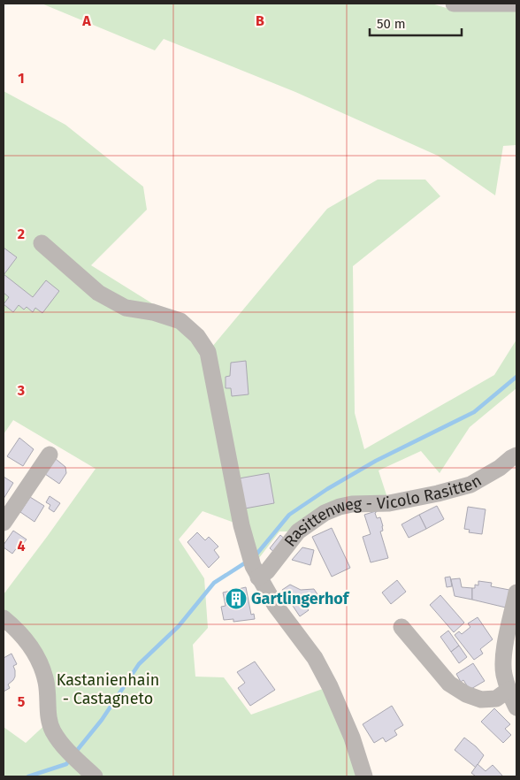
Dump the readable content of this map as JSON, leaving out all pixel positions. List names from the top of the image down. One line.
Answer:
{"streets":{"street":["Rasittenweg - Vicolo Rasitten"]},"parks":["Kastanienhain - Castagneto"],"places":{"building":["Gartlingerhof"]},"scale_bar":"50 m","grid":{"columns":["A","B"],"rows":["1","2","3","4","5"]}}
